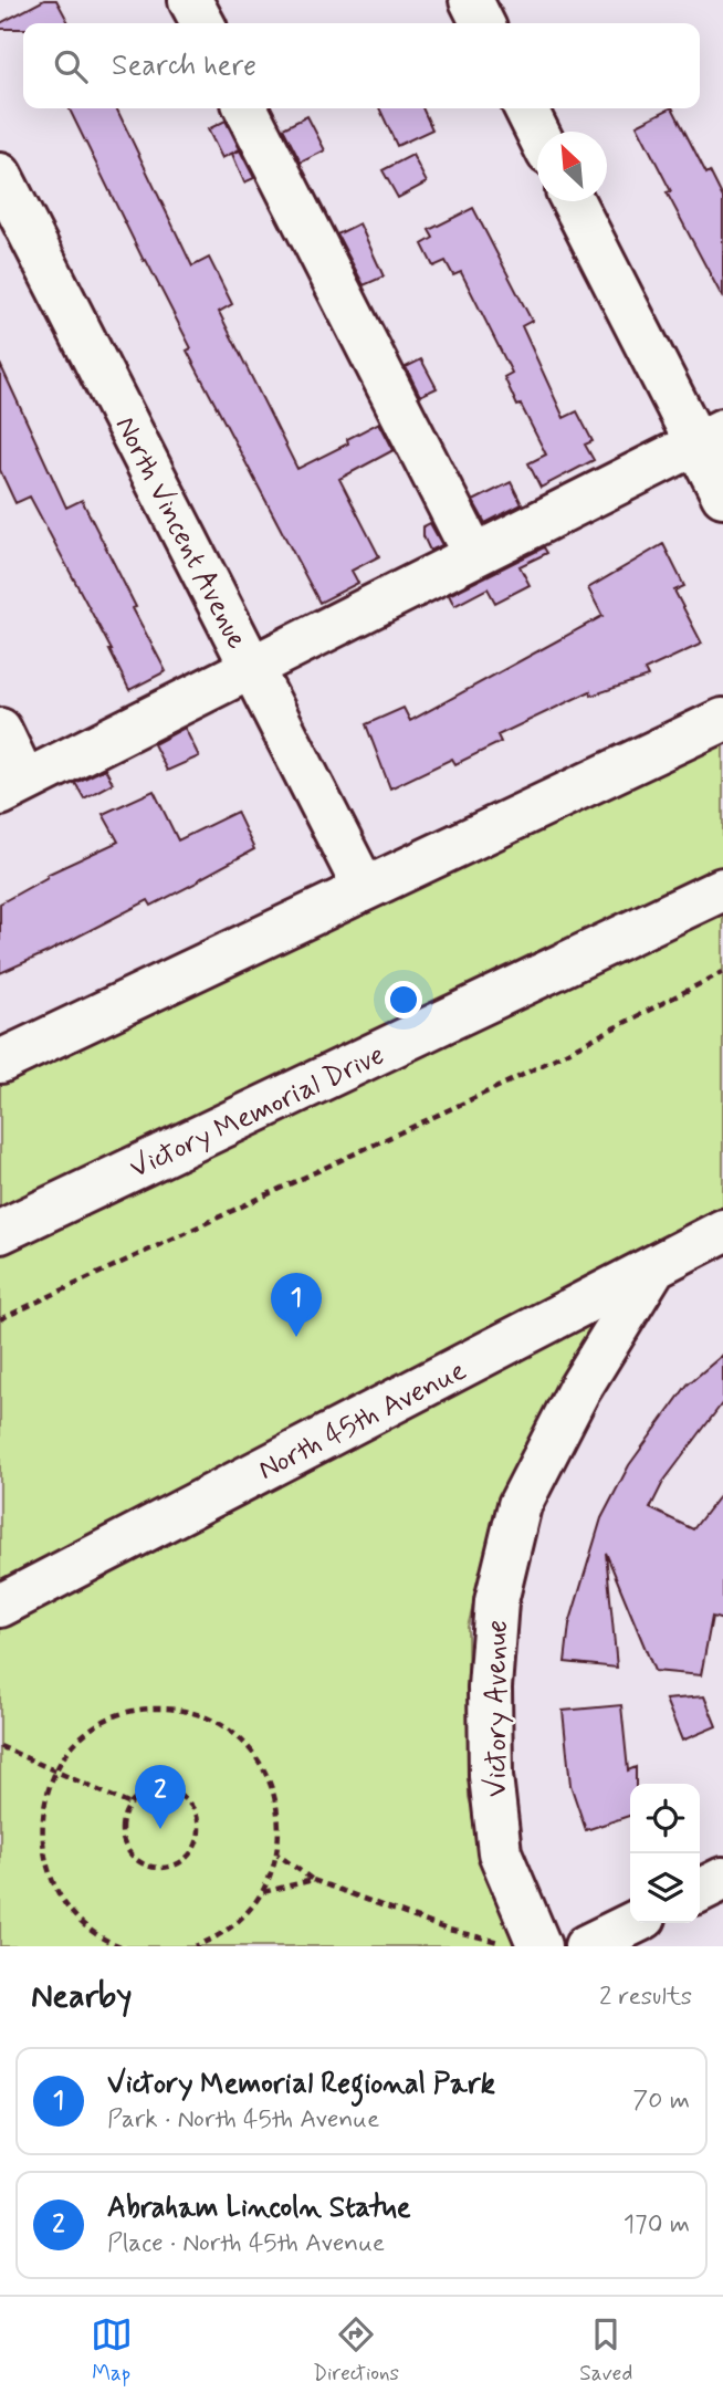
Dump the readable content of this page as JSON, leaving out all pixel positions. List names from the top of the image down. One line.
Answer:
{"streets":{"street":["North Vincent Avenue","Victory Memorial Drive","North 45th Avenue","Victory Avenue"]},"crossings":[["North 45th Avenue","Victory Avenue"]],"north":"top left","page":{"search":"Search here","pins":["1","2"],"heading":["Nearby","2 results"],"list":[{"mark":"1","name":"Victory Memorial Regional Park","note":"Park · North 45th Avenue","value":"70 m"},{"mark":"2","name":"Abraham Lincoln Statue","note":"Place · North 45th Avenue","value":"170 m"}],"nav":["Map","Directions","Saved"]}}
